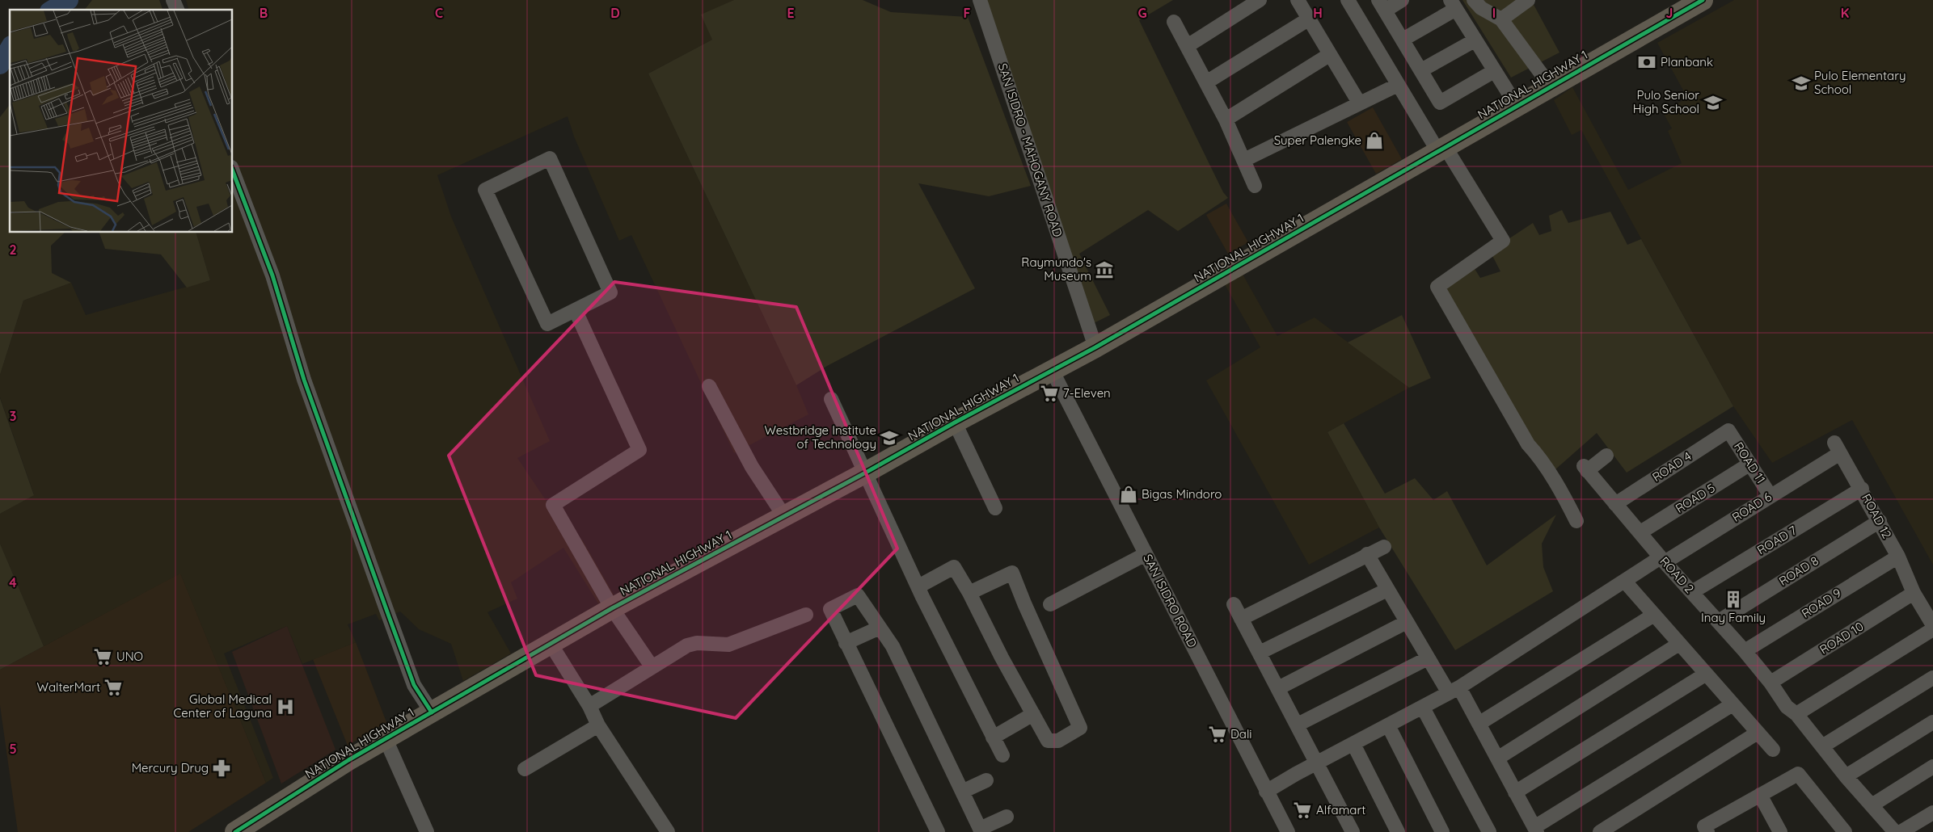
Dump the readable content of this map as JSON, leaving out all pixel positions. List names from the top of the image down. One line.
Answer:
{"streets":{"highway":["NATIONAL HIGHWAY 1"],"street":["SAN ISIDRO - MAHOGANY ROAD","ROAD 11","ROAD 4","ROAD 5","ROAD 6","ROAD 12","ROAD 7","ROAD 8","ROAD 2","SAN ISIDRO ROAD","ROAD 9","ROAD 10"]},"crossings":[["NATIONAL HIGHWAY 1","SAN ISIDRO - MAHOGANY ROAD"],["NATIONAL HIGHWAY 1","SAN ISIDRO ROAD"],["ROAD 11","ROAD 4"],["ROAD 11","ROAD 5"],["ROAD 11","ROAD 6"],["ROAD 4","ROAD 2"],["ROAD 5","ROAD 2"],["ROAD 6","ROAD 12"],["ROAD 6","ROAD 2"],["ROAD 6","SAN ISIDRO ROAD"],["ROAD 12","ROAD 7"],["ROAD 12","ROAD 8"],["ROAD 12","ROAD 9"],["ROAD 12","ROAD 10"],["ROAD 7","ROAD 2"],["ROAD 8","ROAD 2"],["ROAD 2","ROAD 9"],["ROAD 2","ROAD 10"]],"places":{"bank":["Planbank"],"school or university":["Pulo Elementary School","Pulo Senior High School","Westbridge Institute of Technology"],"shop":["Super Palengke","Bigas Mindoro"],"museum":["Raymundo's Museum"],"supermarket":["7-Eleven","UNO","WalterMart","Dali","Alfamart"],"building":["Inay Family"],"hospital":["Global Medical Center of Laguna"],"pharmacy":["Mercury Drug"]},"grid":{"columns":["B","C","D","E","F","G","H","I","J","K"],"rows":["2","3","4","5"]}}
